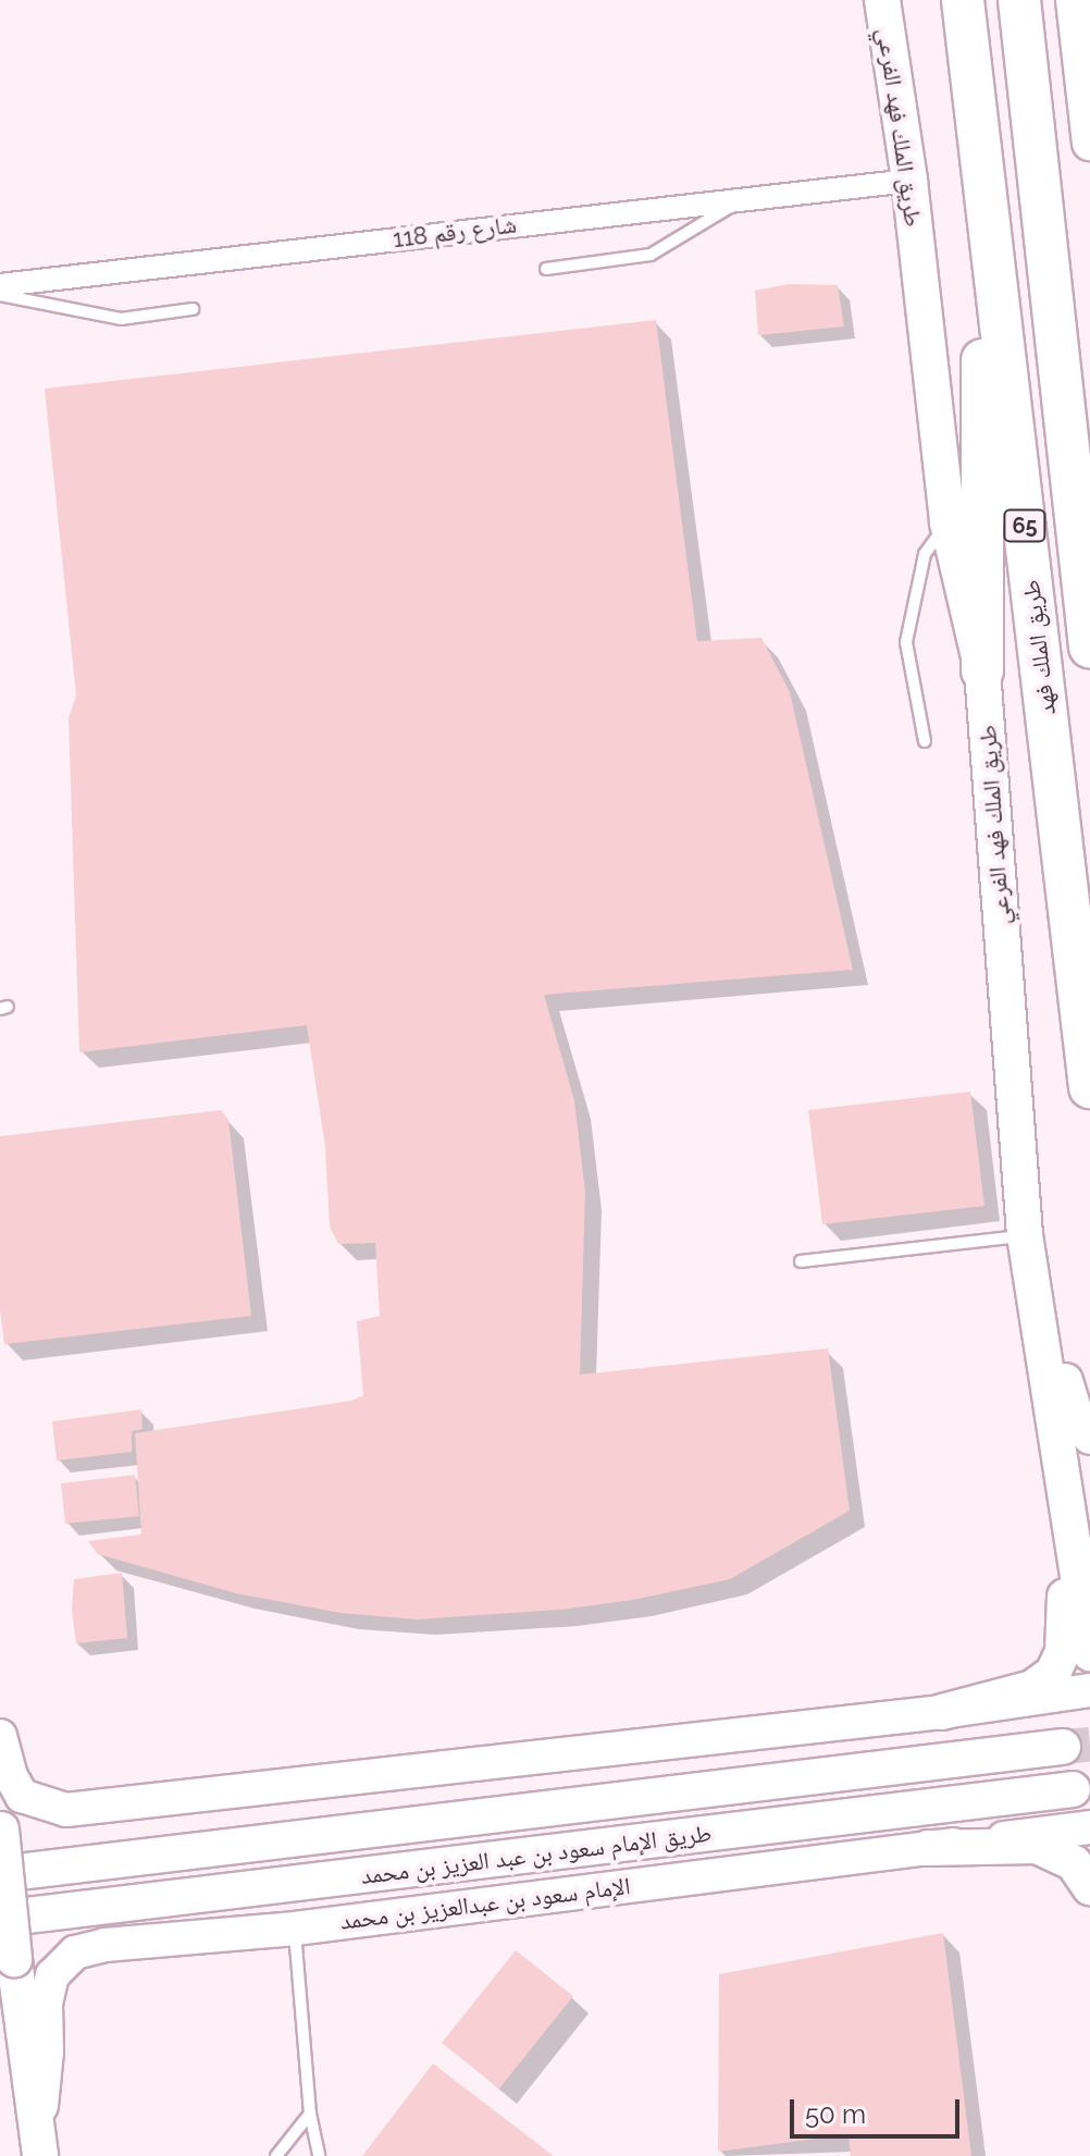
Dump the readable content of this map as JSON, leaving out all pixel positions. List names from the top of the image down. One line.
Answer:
{"streets":{"highway":["65","طريق الملك فهد"],"main road":["طريق الملك فهد الفرعي","طريق الإمام سعود بن عبد العزيز بن محمد","الإمام سعود بن عبدالعزيز بن محمد"],"street":["شارع رقم 118"]},"crossings":[["طريق الملك فهد الفرعي","شارع رقم 118"]],"scale_bar":"50 m"}
